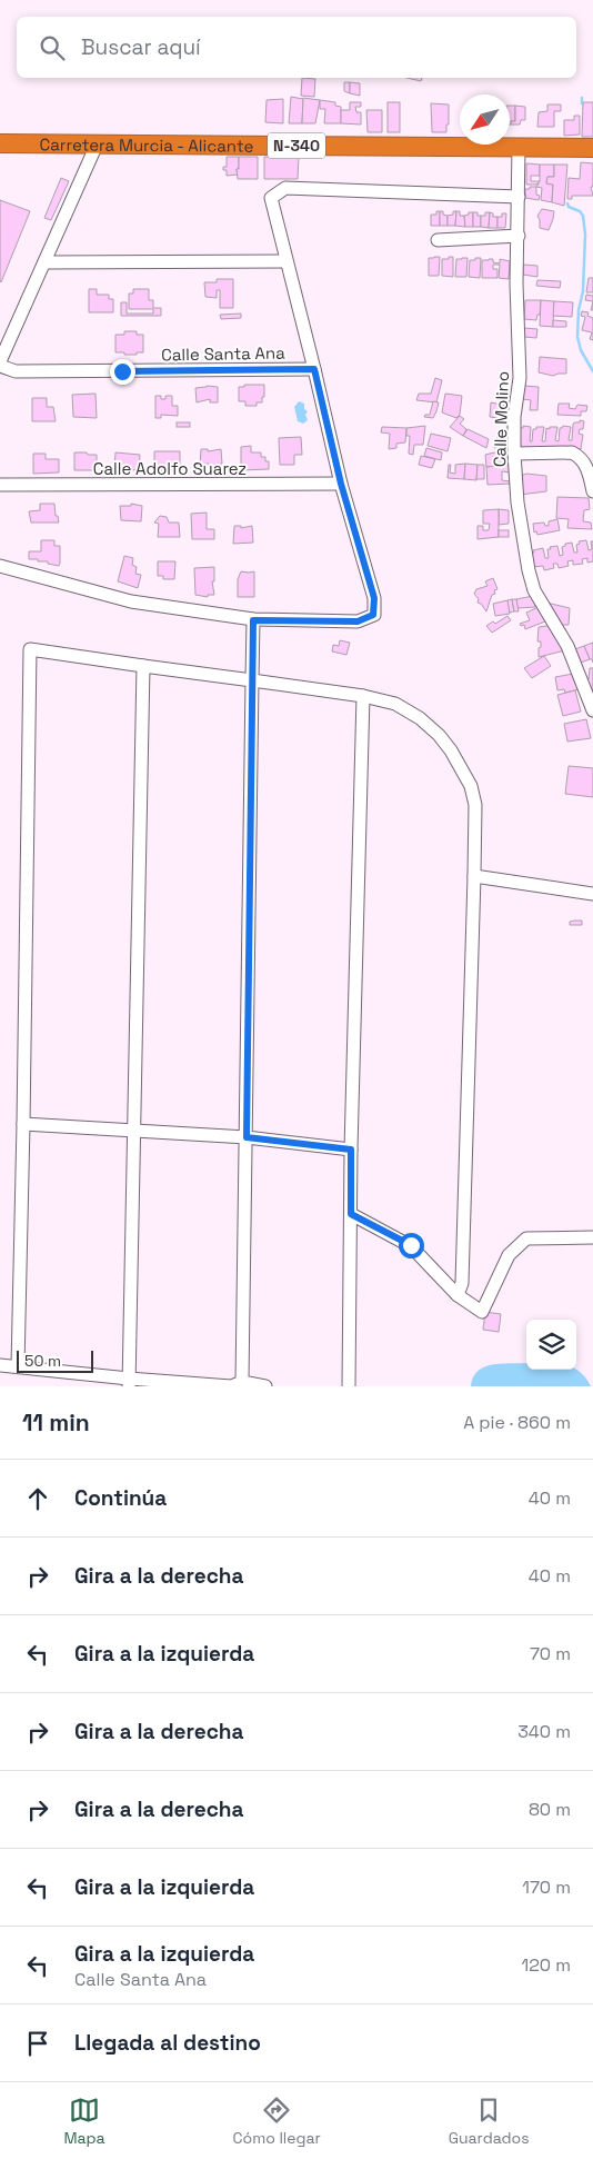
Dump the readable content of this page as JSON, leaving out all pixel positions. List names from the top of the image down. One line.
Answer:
{"streets":{"highway":["Carretera Murcia - Alicante","N-340"],"street":["Calle Santa Ana","Calle Molino","Calle Adolfo Suarez"]},"crossings":[["Carretera Murcia - Alicante","Calle Molino"]],"scale_bar":"50 m","north":"bottom left","page":{"search":"Buscar aquí","scale":"50 m","heading":["11 min","A pie · 860 m"],"list":[["Continúa","40 m"],["Gira a la derecha","40 m"],["Gira a la izquierda","70 m"],["Gira a la derecha","340 m"],["Gira a la derecha","80 m"],["Gira a la izquierda","170 m"],["Gira a la izquierda","Calle Santa Ana","120 m"],"Llegada al destino"],"nav":["Mapa","Cómo llegar","Guardados"]}}
